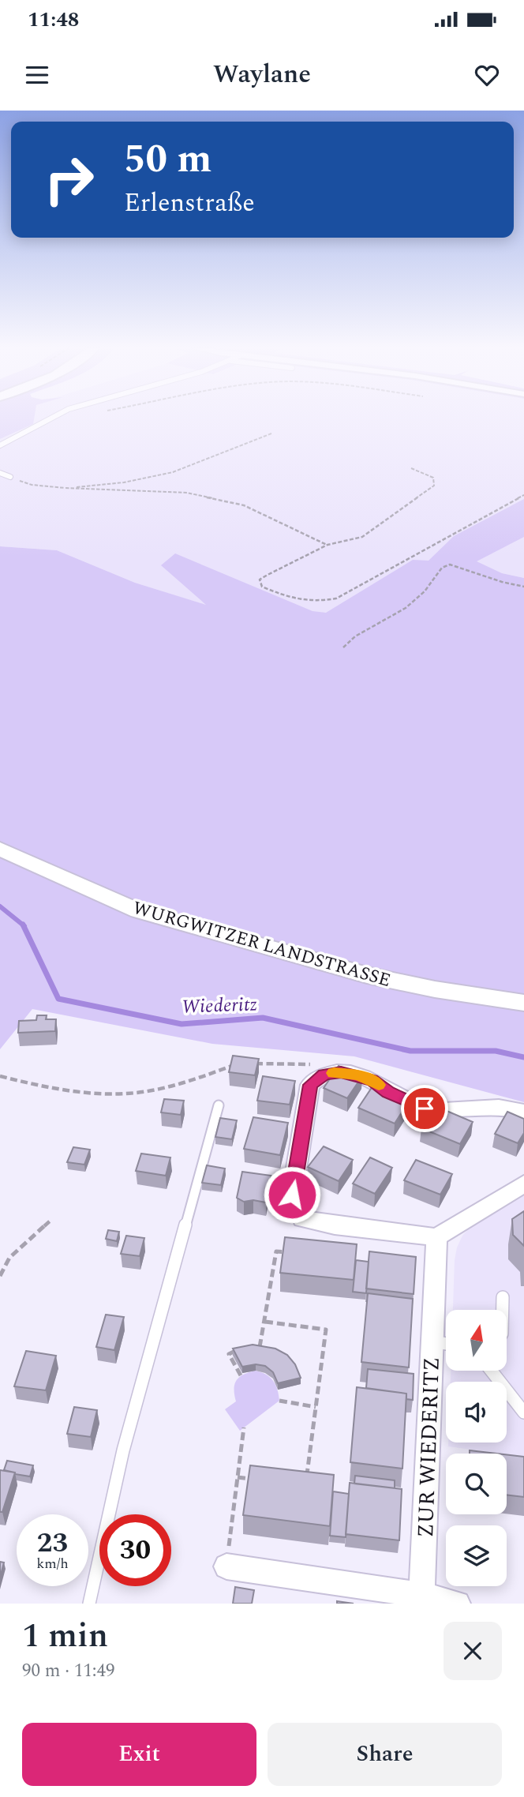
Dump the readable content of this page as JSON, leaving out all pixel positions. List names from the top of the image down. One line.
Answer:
{"streets":{"main road":["WURGWITZER LANDSTRASSE"],"street":["ZUR WIEDERITZ"]},"water":["Wiederitz"],"north":"top","page":{"status":"11:48","header":"Waylane","turn":["50 m","Erlenstraße"],"speed":"23 km/h","limit":"30","heading":["1 min","90 m · 11:49"],"buttons":["Exit","Share"]}}
